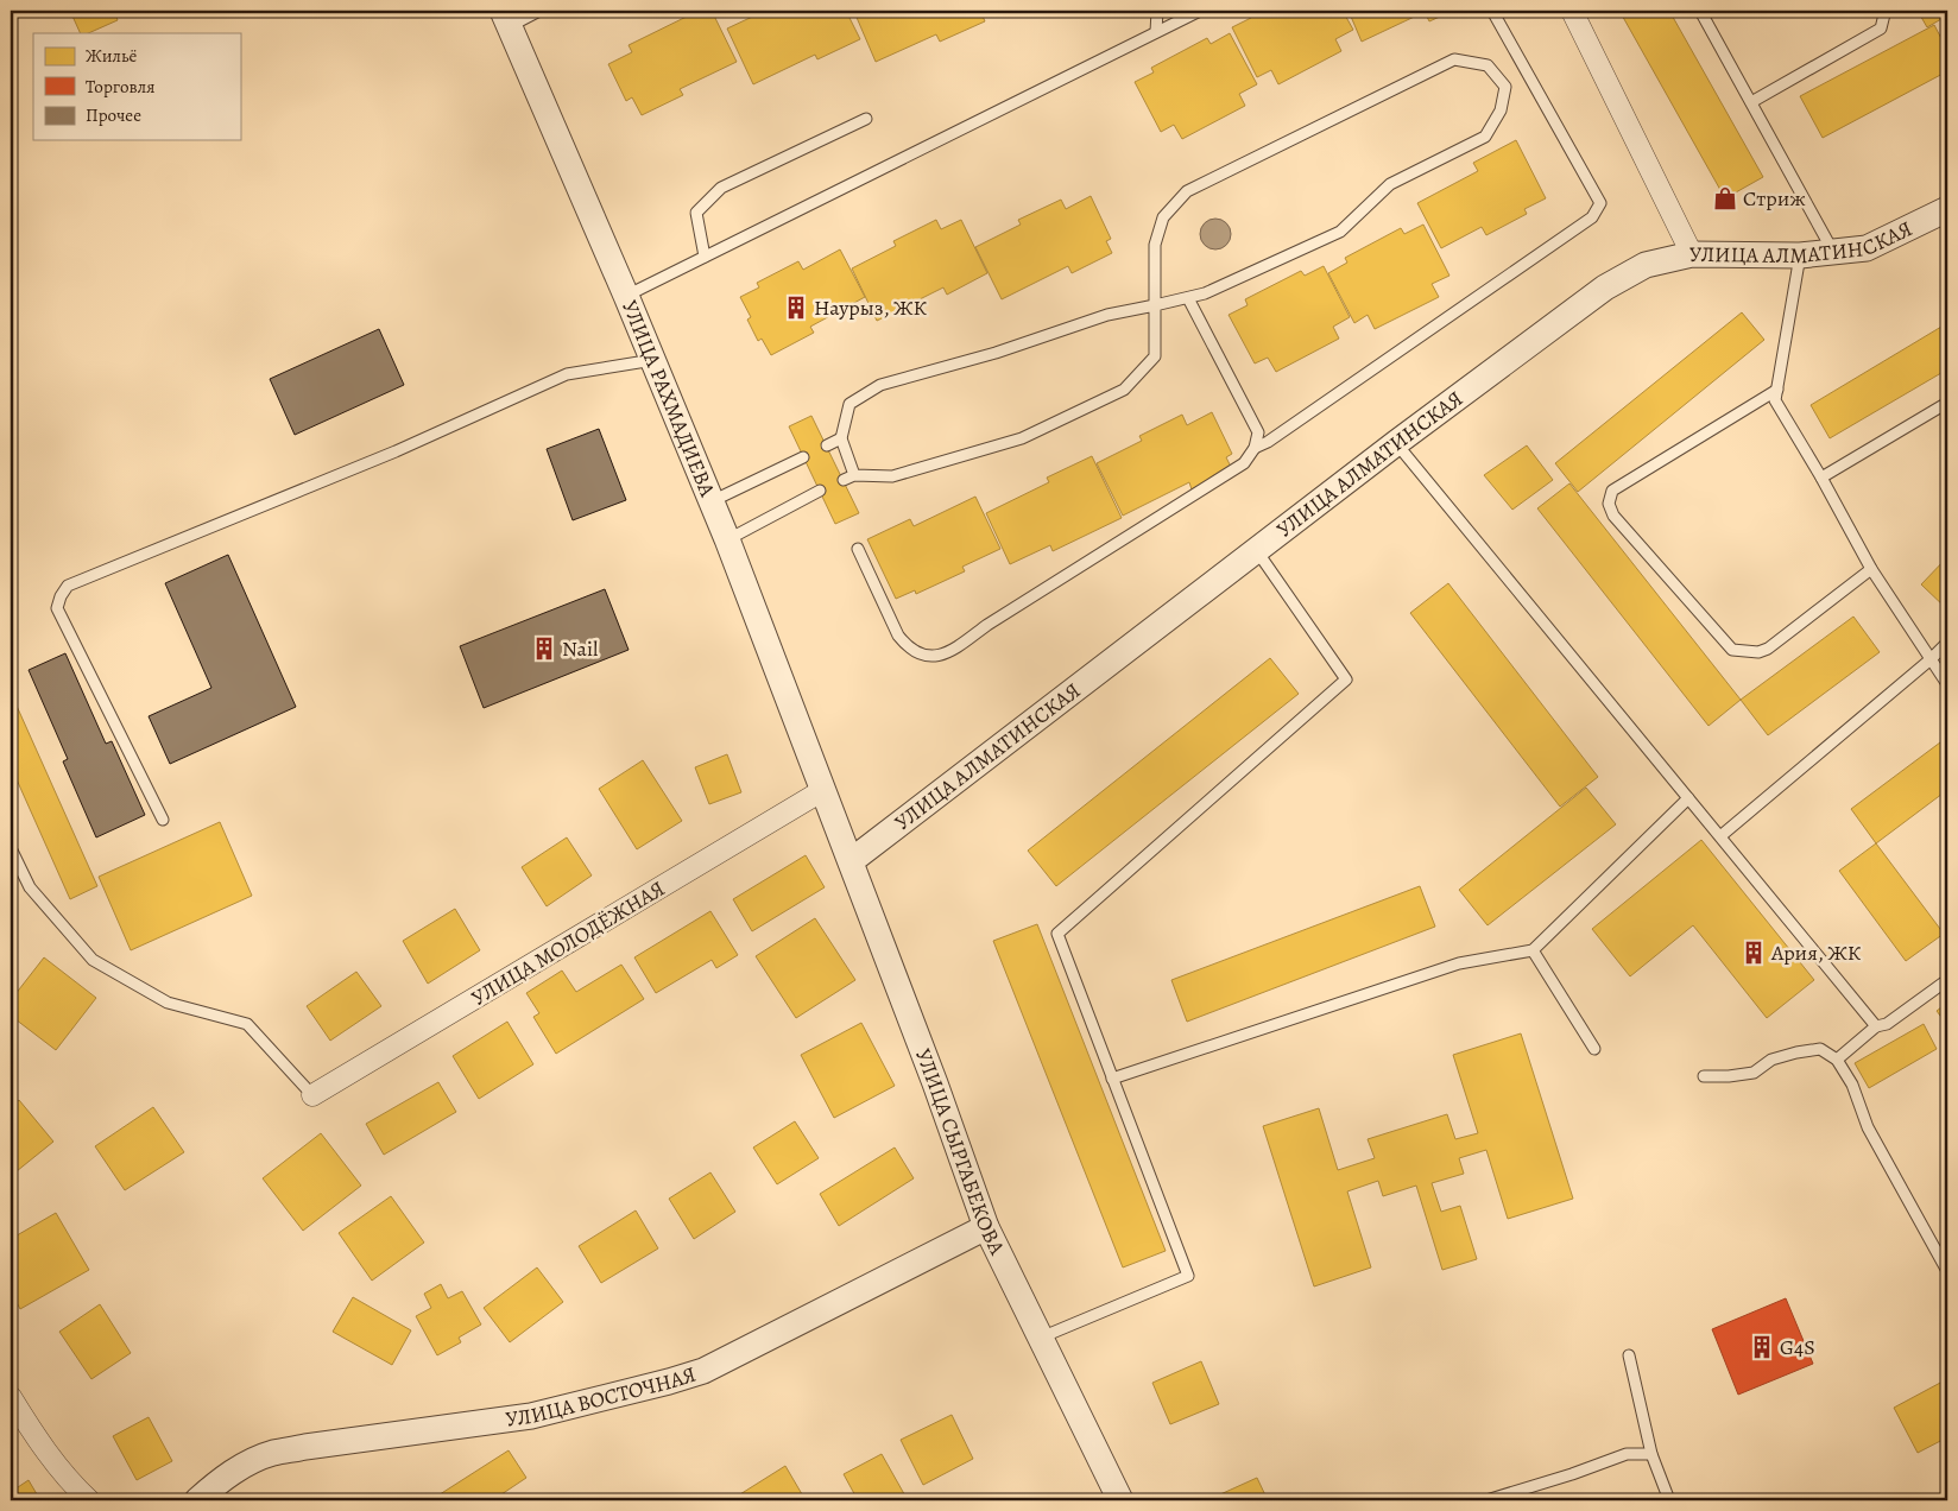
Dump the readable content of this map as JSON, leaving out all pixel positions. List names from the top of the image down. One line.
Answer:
{"streets":{"street":["УЛИЦА АЛМАТИНСКАЯ","УЛИЦА РАХМАДИЕВА","УЛИЦА МОЛОДЁЖНАЯ","УЛИЦА СЫРГАБЕКОВА","УЛИЦА ВОСТОЧНАЯ"]},"crossings":[["УЛИЦА АЛМАТИНСКАЯ","УЛИЦА СЫРГАБЕКОВА"],["УЛИЦА РАХМАДИЕВА","УЛИЦА МОЛОДЁЖНАЯ"],["УЛИЦА РАХМАДИЕВА","УЛИЦА СЫРГАБЕКОВА"],["УЛИЦА МОЛОДЁЖНАЯ","УЛИЦА СЫРГАБЕКОВА"],["УЛИЦА СЫРГАБЕКОВА","УЛИЦА ВОСТОЧНАЯ"]],"places":{"shop":["Стриж"],"building":["Наурыз, ЖК","Nail","Ария, ЖК","G4S"]},"legend":["Жильё","Торговля","Прочее"]}
